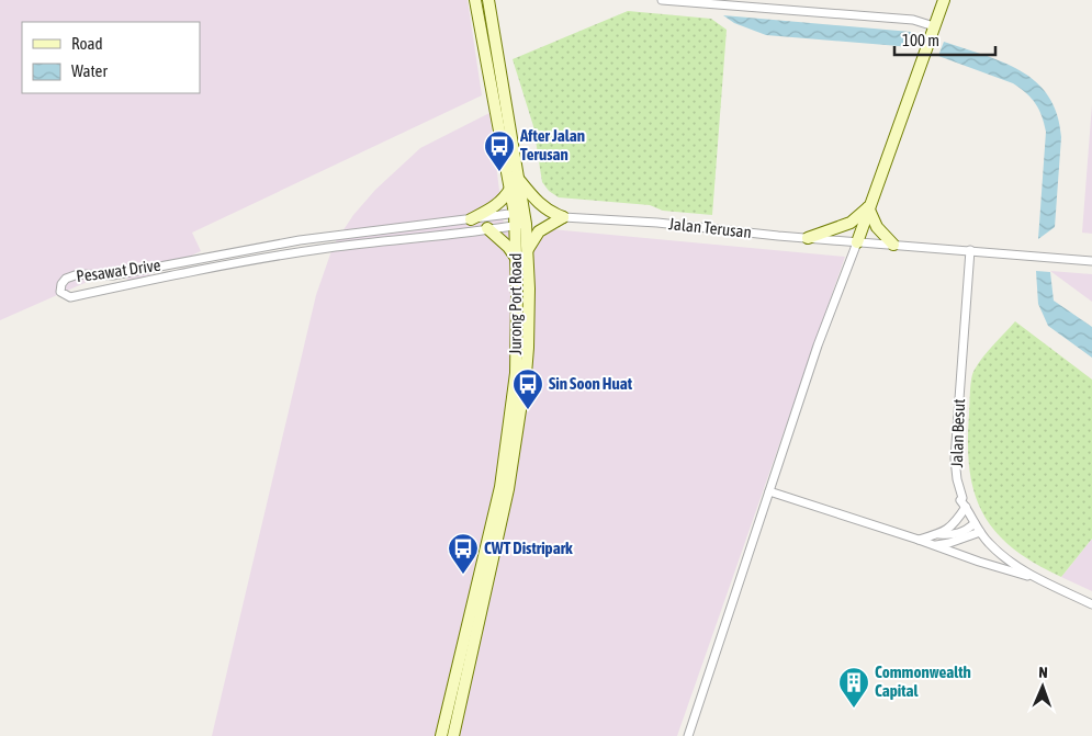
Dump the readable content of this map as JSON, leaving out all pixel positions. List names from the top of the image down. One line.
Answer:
{"streets":{"main road":["Jurong Port Road"],"street":["Jalan Terusan","Pesawat Drive","Jalan Besut"]},"crossings":[["Jalan Terusan","Jalan Besut"],["Pesawat Drive","Jurong Port Road"]],"places":{"bus stop":["After Jalan Terusan","Sin Soon Huat","CWT Distripark"],"building":["Commonwealth Capital"]},"legend":["Road","Water"],"scale_bar":"100 m","north":"top"}
